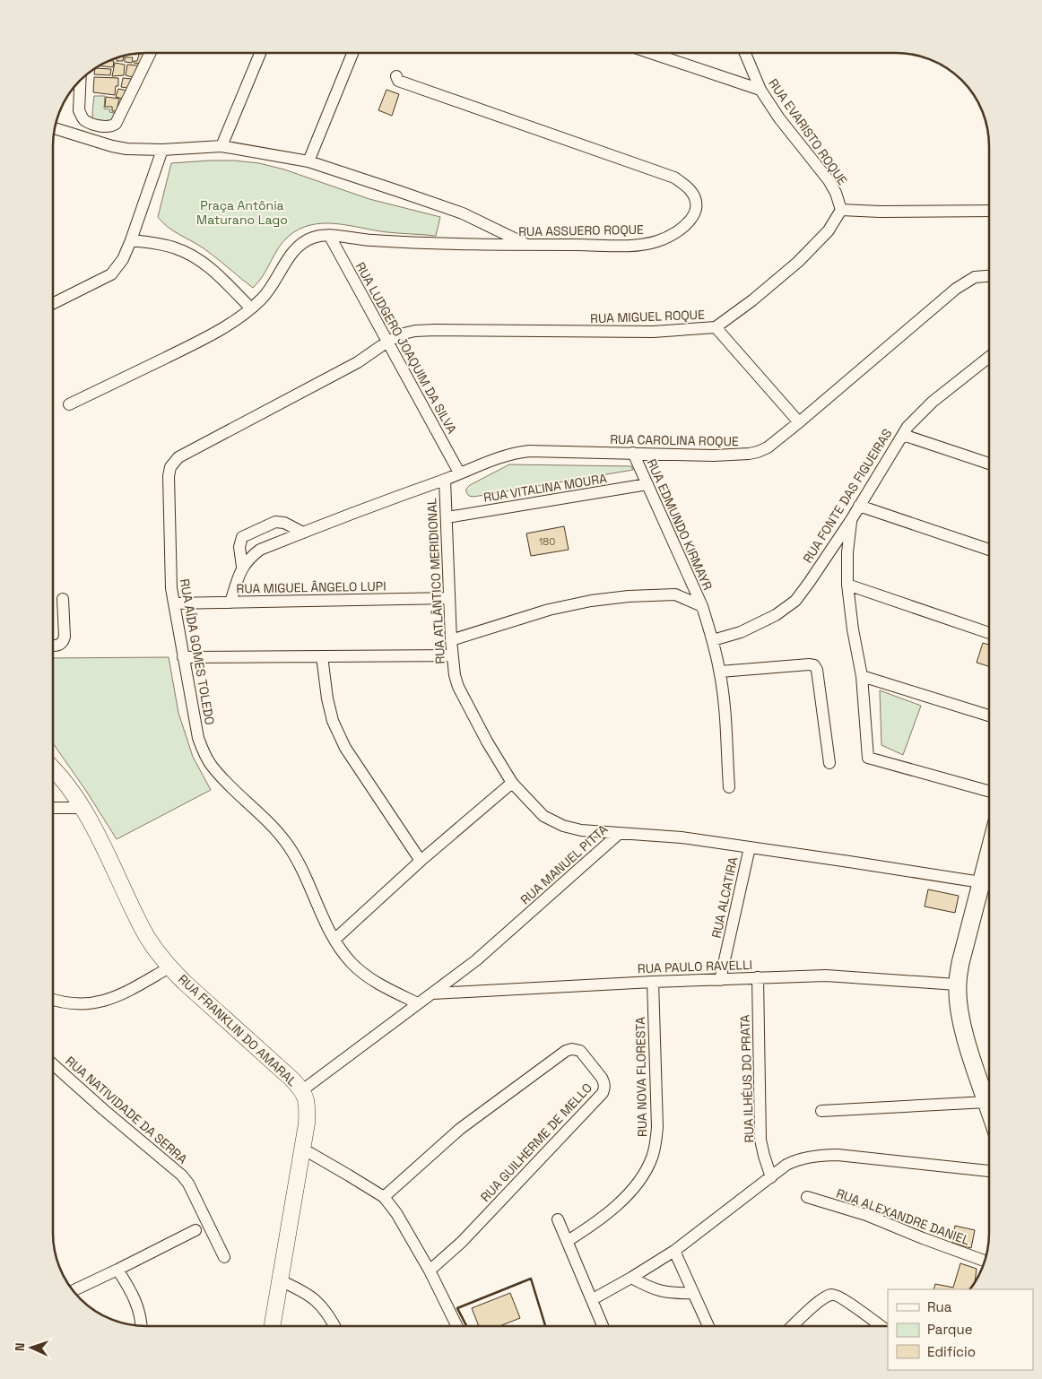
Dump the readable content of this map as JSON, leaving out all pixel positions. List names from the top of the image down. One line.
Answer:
{"streets":{"street":["RUA EVARISTO ROQUE","RUA ASSUERO ROQUE","RUA MIGUEL ROQUE","RUA LUDGERO JOAQUIM DA SILVA","RUA CAROLINA ROQUE","RUA VITALINA MOURA","RUA FONTE DAS FIGUEIRAS","RUA EDMUNDO KIRMAYR","RUA ATLÂNTICO MERIDIONAL","RUA MIGUEL ÂNGELO LUPI","RUA AÍDA GOMES TOLEDO","RUA MANUEL PITTA","RUA ALCATIRA","RUA PAULO RAVELLI","RUA FRANKLIN DO AMARAL","RUA NOVA FLORESTA","RUA ILHÉUS DO PRATA","RUA NATIVIDADE DA SERRA","RUA GUILHERME DE MELLO","RUA ALEXANDRE DANIEL"]},"crossings":[["RUA EVARISTO ROQUE","RUA MIGUEL ROQUE"],["RUA ASSUERO ROQUE","RUA LUDGERO JOAQUIM DA SILVA"],["RUA MIGUEL ROQUE","RUA LUDGERO JOAQUIM DA SILVA"],["RUA MIGUEL ROQUE","RUA AÍDA GOMES TOLEDO"],["RUA LUDGERO JOAQUIM DA SILVA","RUA CAROLINA ROQUE"],["RUA LUDGERO JOAQUIM DA SILVA","RUA AÍDA GOMES TOLEDO"],["RUA CAROLINA ROQUE","RUA EDMUNDO KIRMAYR"],["RUA CAROLINA ROQUE","RUA ATLÂNTICO MERIDIONAL"],["RUA CAROLINA ROQUE","RUA MIGUEL ÂNGELO LUPI"],["RUA VITALINA MOURA","RUA EDMUNDO KIRMAYR"],["RUA VITALINA MOURA","RUA ATLÂNTICO MERIDIONAL"],["RUA FONTE DAS FIGUEIRAS","RUA EDMUNDO KIRMAYR"],["RUA EDMUNDO KIRMAYR","RUA ATLÂNTICO MERIDIONAL"],["RUA ATLÂNTICO MERIDIONAL","RUA MIGUEL ÂNGELO LUPI"],["RUA ATLÂNTICO MERIDIONAL","RUA MANUEL PITTA"],["RUA MIGUEL ÂNGELO LUPI","RUA AÍDA GOMES TOLEDO"],["RUA AÍDA GOMES TOLEDO","RUA MANUEL PITTA"],["RUA MANUEL PITTA","RUA ALCATIRA"],["RUA MANUEL PITTA","RUA PAULO RAVELLI"],["RUA MANUEL PITTA","RUA FRANKLIN DO AMARAL"],["RUA ALCATIRA","RUA PAULO RAVELLI"],["RUA PAULO RAVELLI","RUA NOVA FLORESTA"],["RUA PAULO RAVELLI","RUA ILHÉUS DO PRATA"]],"parks":["Praça Antônia Maturano Lago"],"house_numbers":["180"],"legend":["Rua","Parque","Edifício"],"north":"left"}
